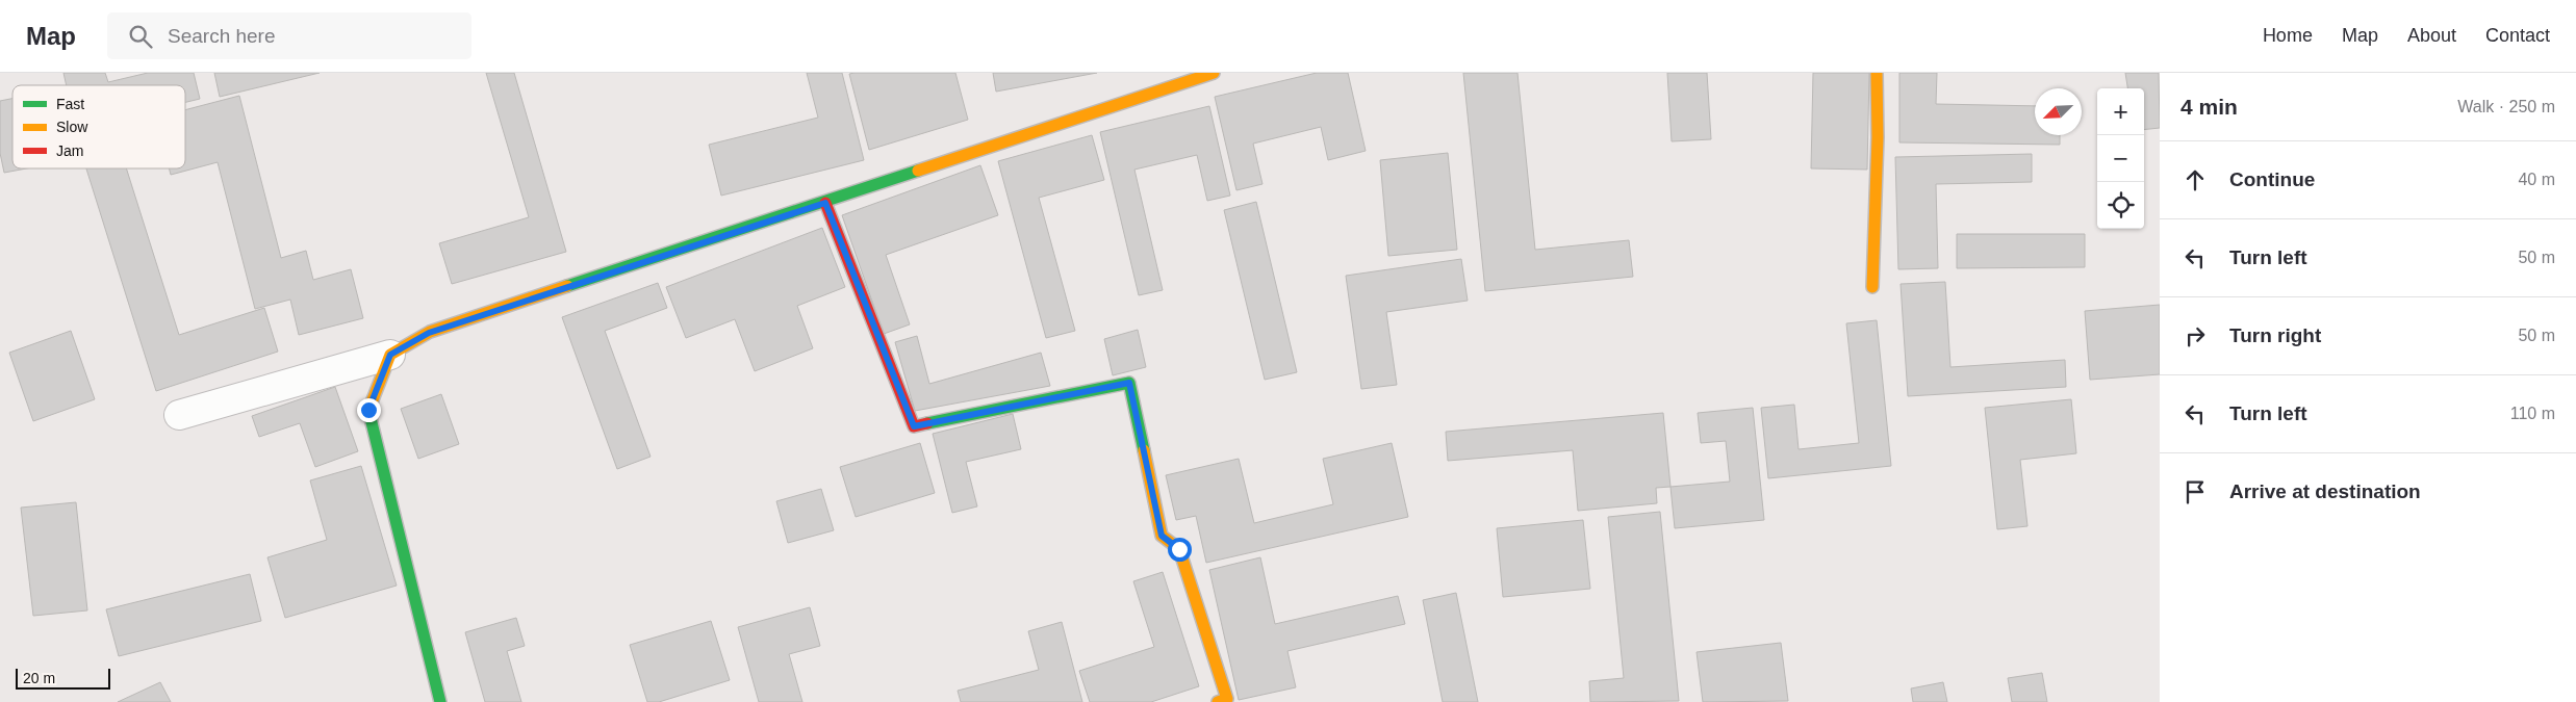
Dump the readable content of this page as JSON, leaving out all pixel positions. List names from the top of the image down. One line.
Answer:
{"legend":["Fast","Slow","Jam"],"scale_bar":"20 m","north":"bottom left","page":{"header":"Map","search":"Search here","nav":["Home","Map","About","Contact"],"heading":["4 min","Walk · 250 m"],"map_buttons":["+","−"],"list":[["Continue","40 m"],["Turn left","50 m"],["Turn right","50 m"],["Turn left","110 m"],"Arrive at destination"],"scale":"20 m"}}
